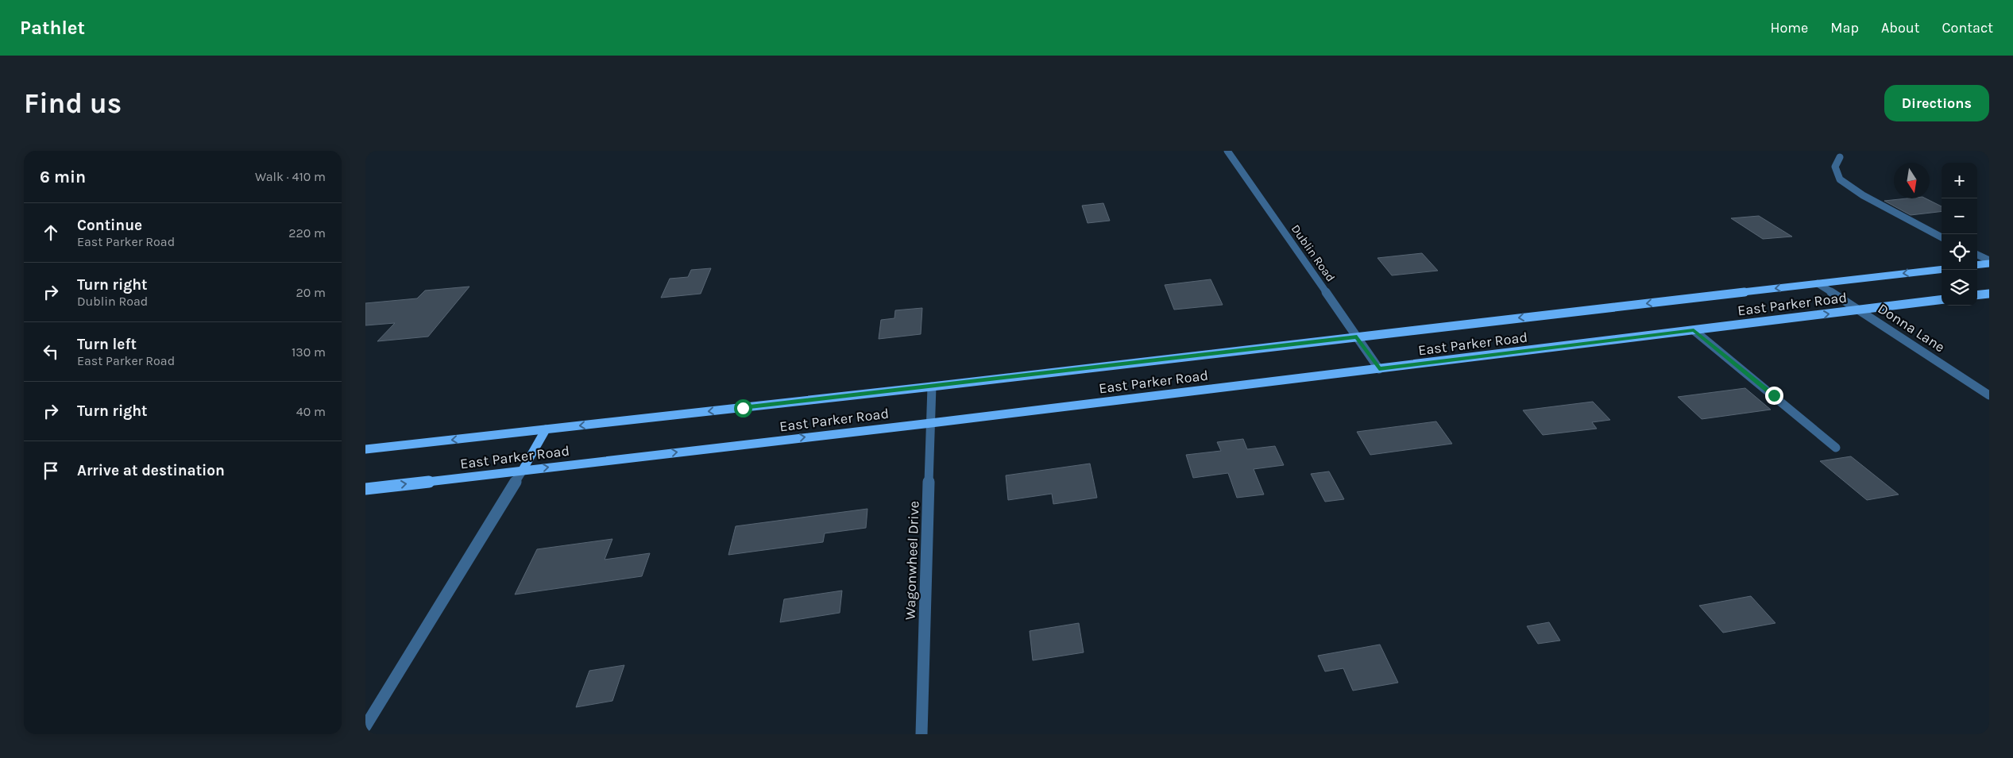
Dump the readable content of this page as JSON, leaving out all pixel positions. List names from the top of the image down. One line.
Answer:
{"streets":{"main road":["East Parker Road"],"street":["Dublin Road","Donna Lane","Wagonwheel Drive"]},"crossings":[["Dublin Road","East Parker Road"],["East Parker Road","Donna Lane"],["East Parker Road","Wagonwheel Drive"]],"north":"bottom","page":{"header":"Pathlet","nav":["Home","Map","About","Contact"],"buttons":"Directions","title":"Find us","heading":["6 min","Walk · 410 m"],"map_buttons":["+","−"],"list":[["Continue","East Parker Road","220 m"],["Turn right","Dublin Road","20 m"],["Turn left","East Parker Road","130 m"],["Turn right","40 m"],"Arrive at destination"]}}
